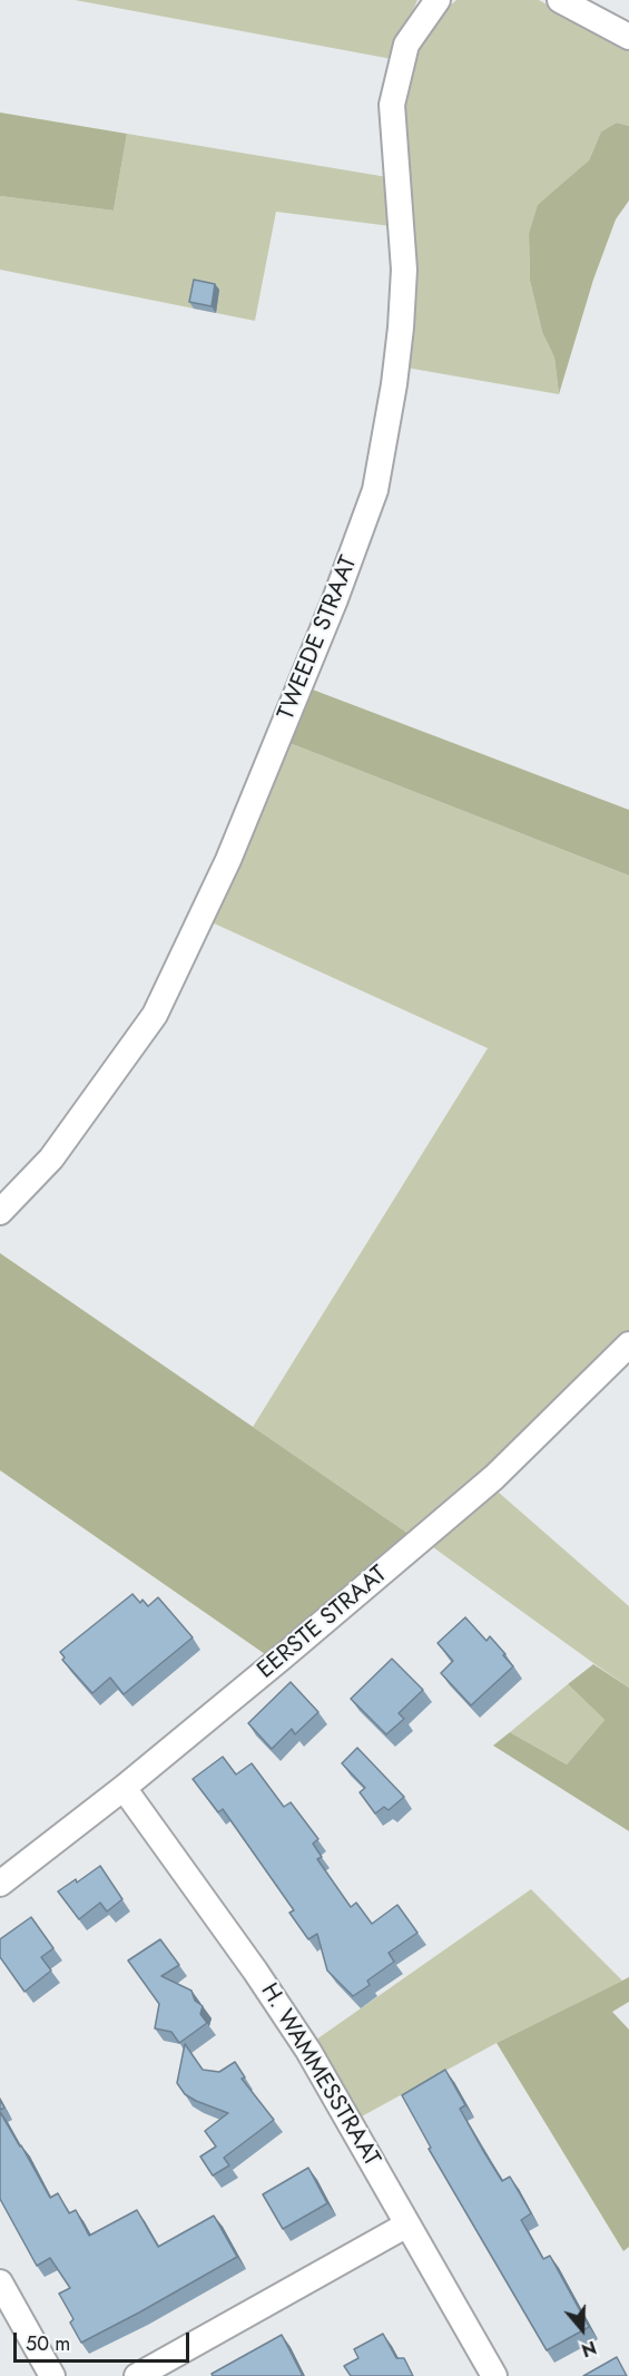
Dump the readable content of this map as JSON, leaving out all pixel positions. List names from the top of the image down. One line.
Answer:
{"streets":{"street":["TWEEDE STRAAT","EERSTE STRAAT","H. WAMMESSTRAAT"]},"crossings":[["EERSTE STRAAT","H. WAMMESSTRAAT"]],"scale_bar":"50 m","north":"bottom"}
